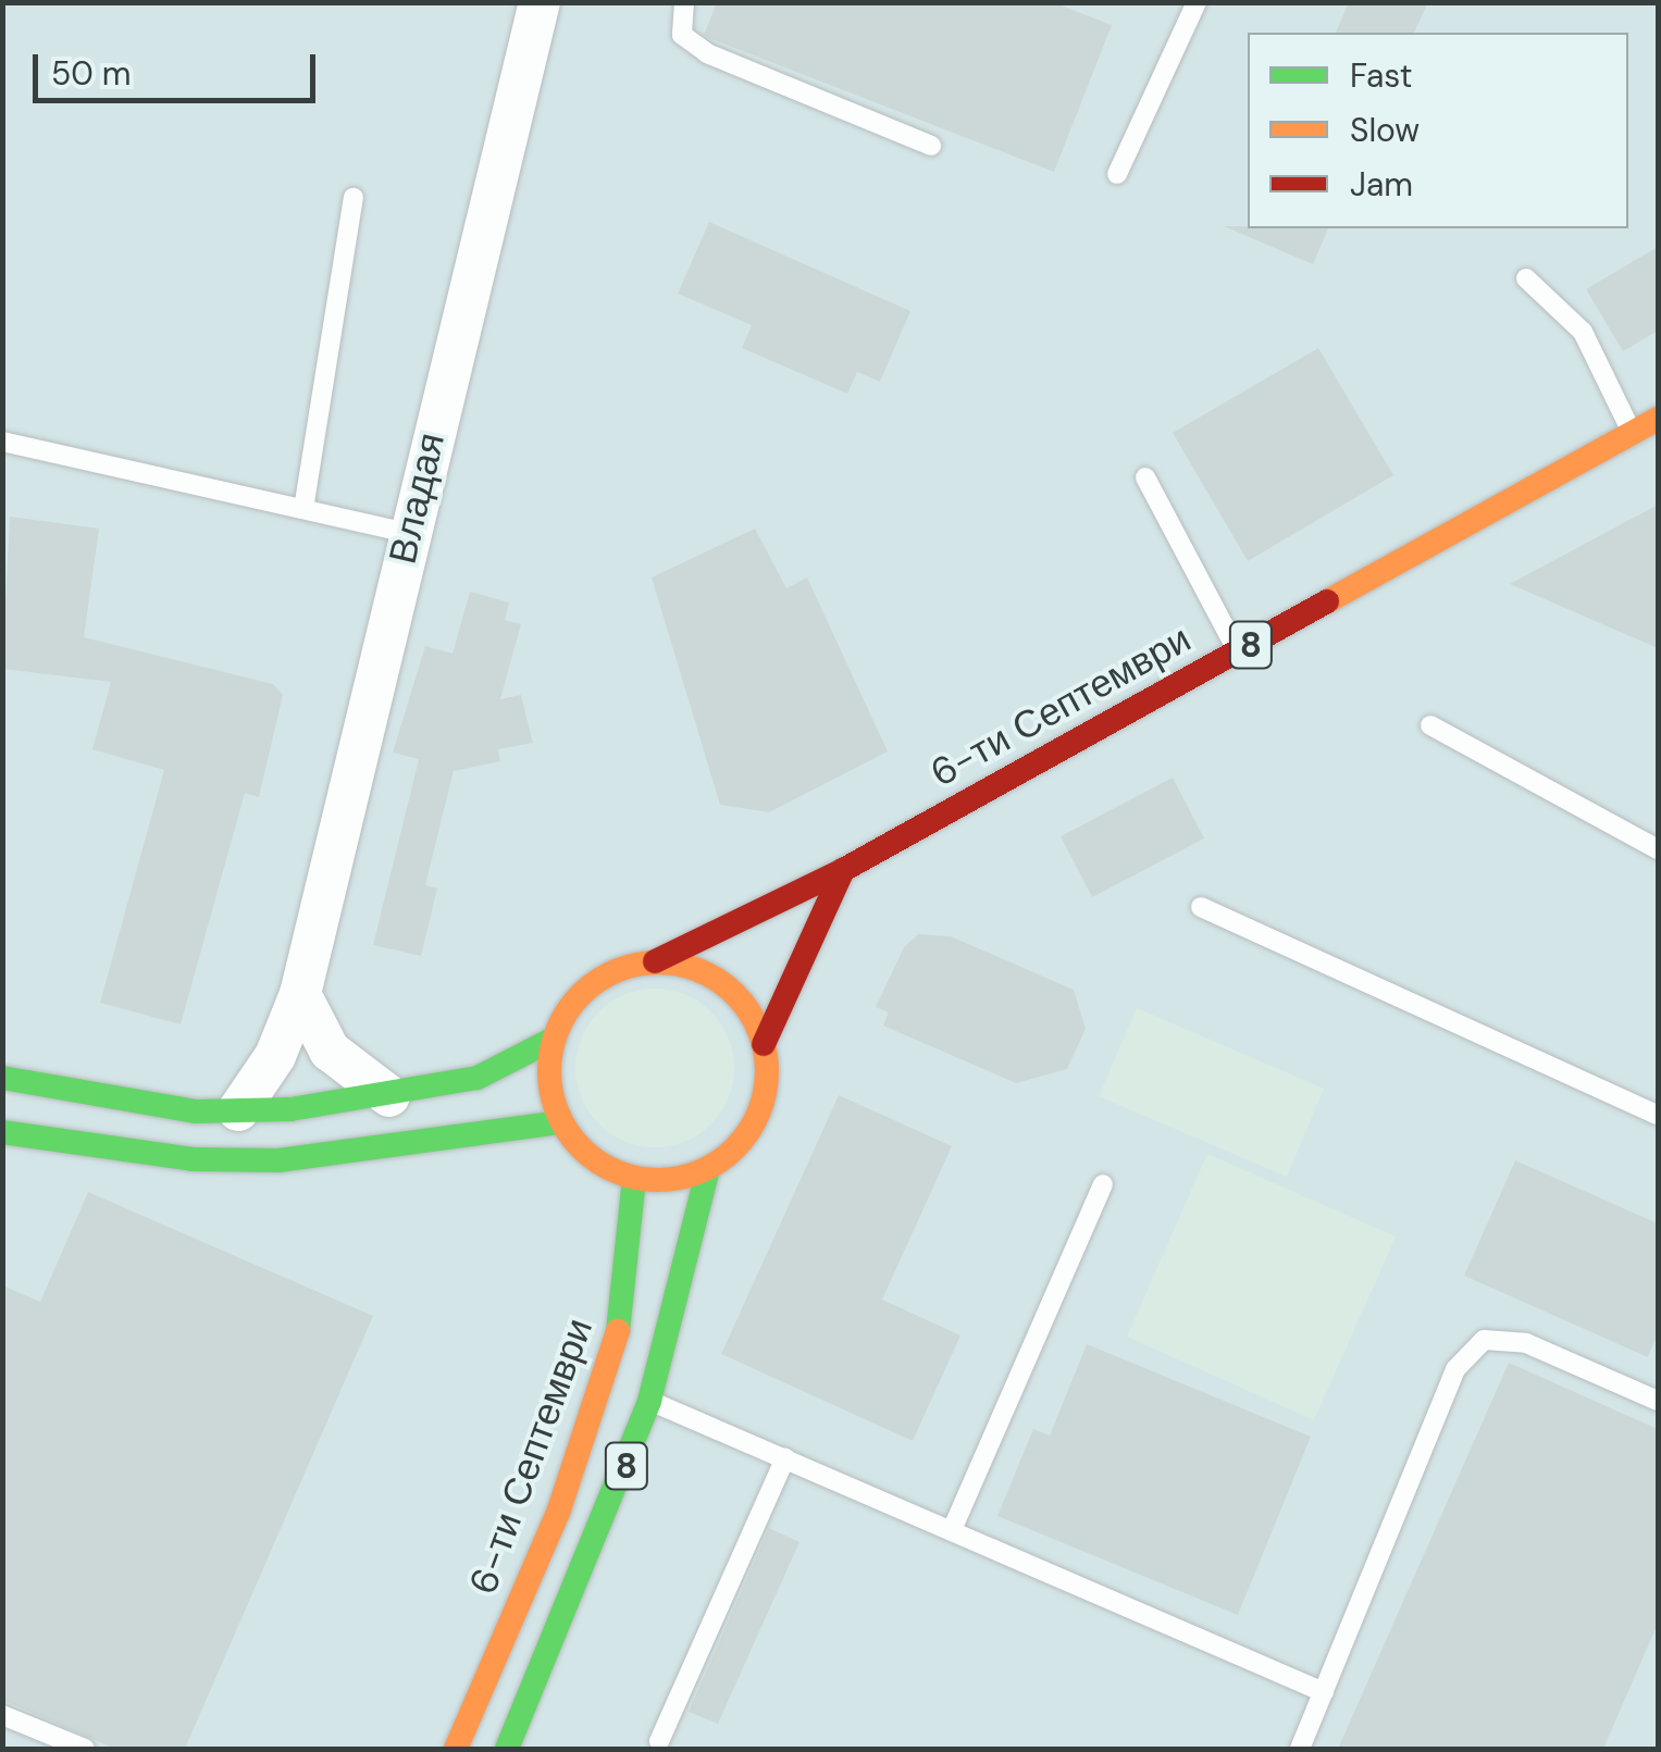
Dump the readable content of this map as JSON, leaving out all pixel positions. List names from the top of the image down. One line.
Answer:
{"streets":{"main road":["8","6-ти Септември"],"street":["Владая"]},"crossings":[["8","6-ти Септември"]],"legend":["Fast","Slow","Jam"],"scale_bar":"50 m"}
